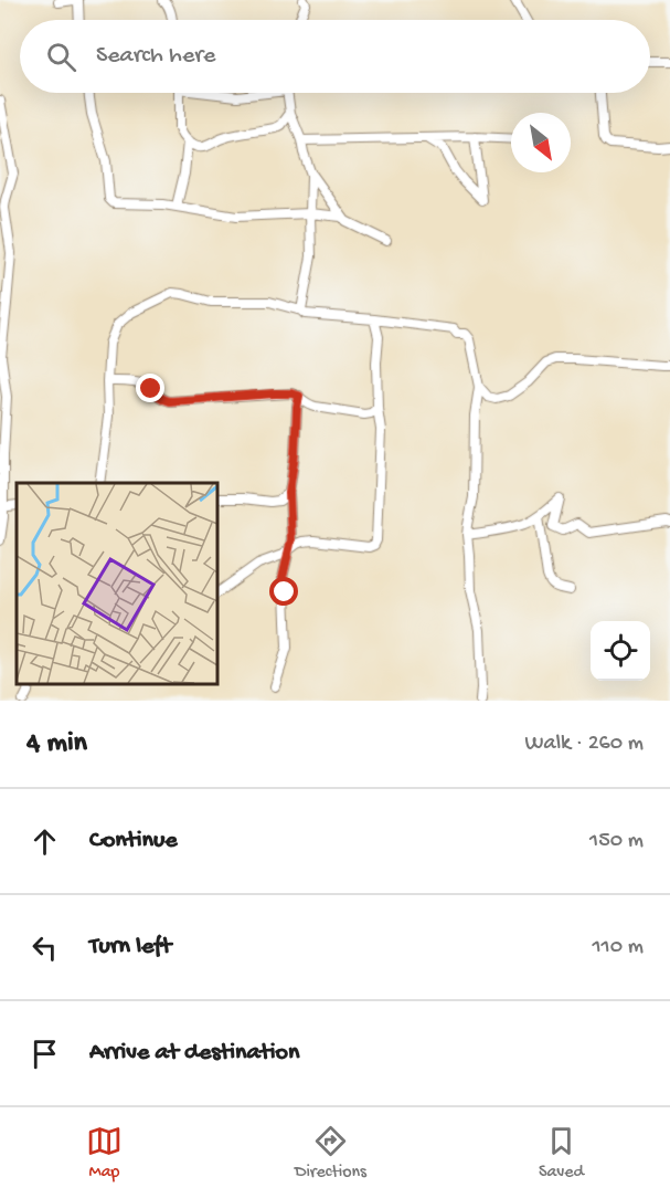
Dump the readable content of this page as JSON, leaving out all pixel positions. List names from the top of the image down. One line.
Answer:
{"north":"bottom right","page":{"search":"Search here","heading":["4 min","Walk · 260 m"],"list":[["Continue","150 m"],["Turn left","110 m"],"Arrive at destination"],"nav":["Map","Directions","Saved"]}}
